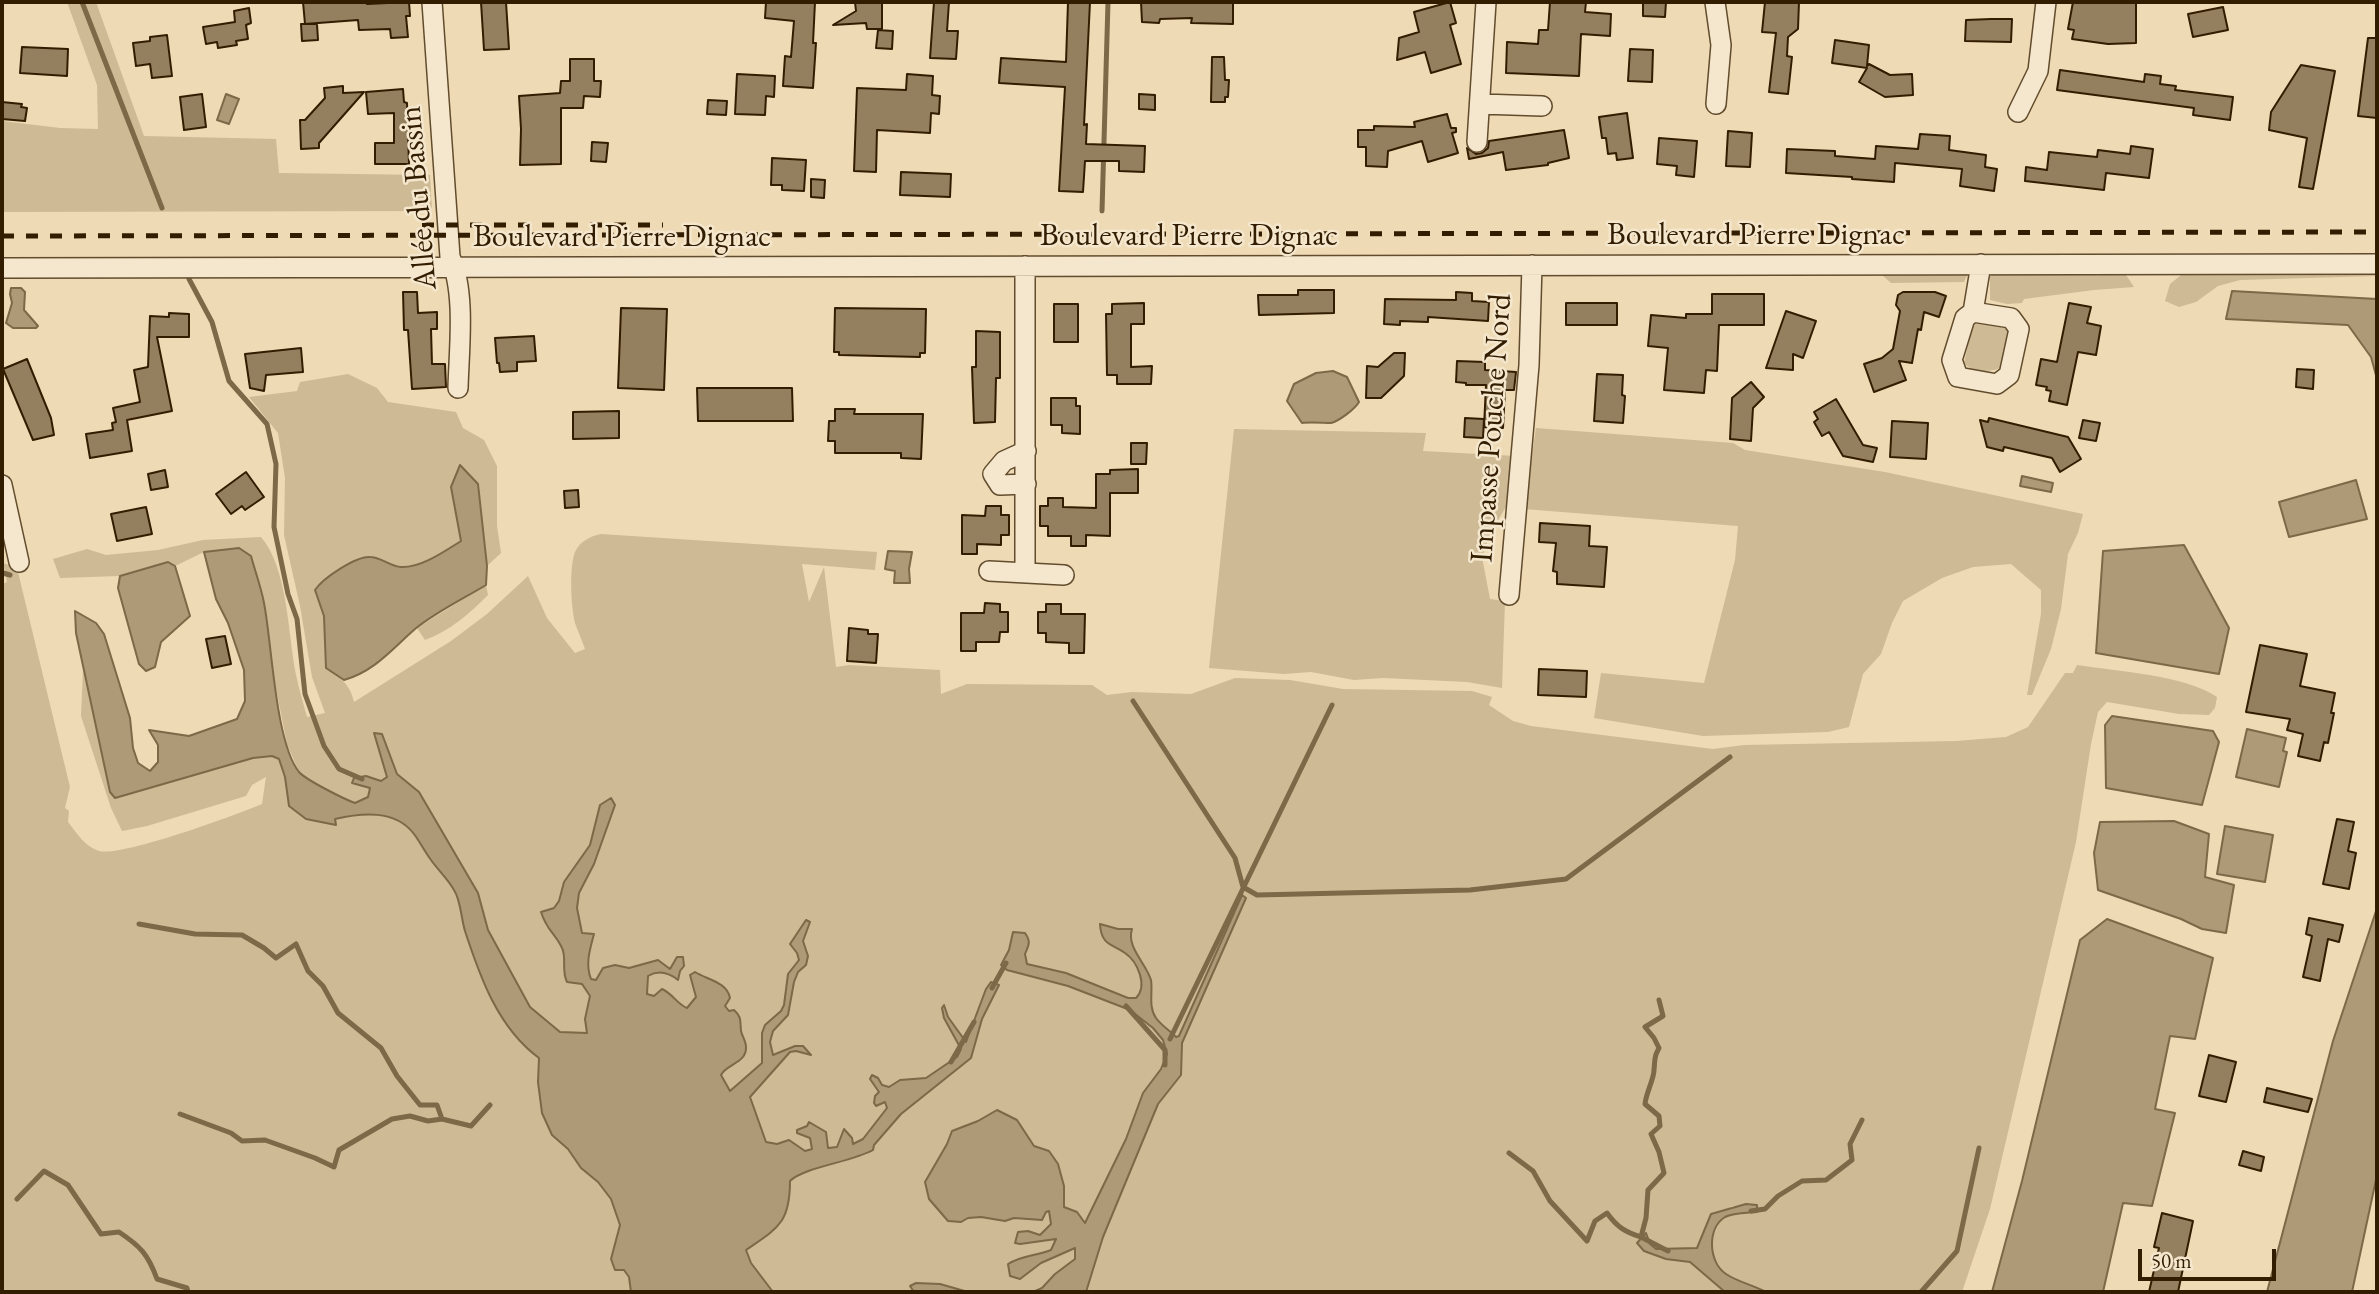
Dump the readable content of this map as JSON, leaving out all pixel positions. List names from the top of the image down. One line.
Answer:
{"streets":{"street":["Allée du Bassin","Boulevard Pierre Dignac","Impasse Pouche Nord"]},"crossings":[["Allée du Bassin","Boulevard Pierre Dignac"],["Boulevard Pierre Dignac","Impasse Pouche Nord"]],"scale_bar":"50 m"}
